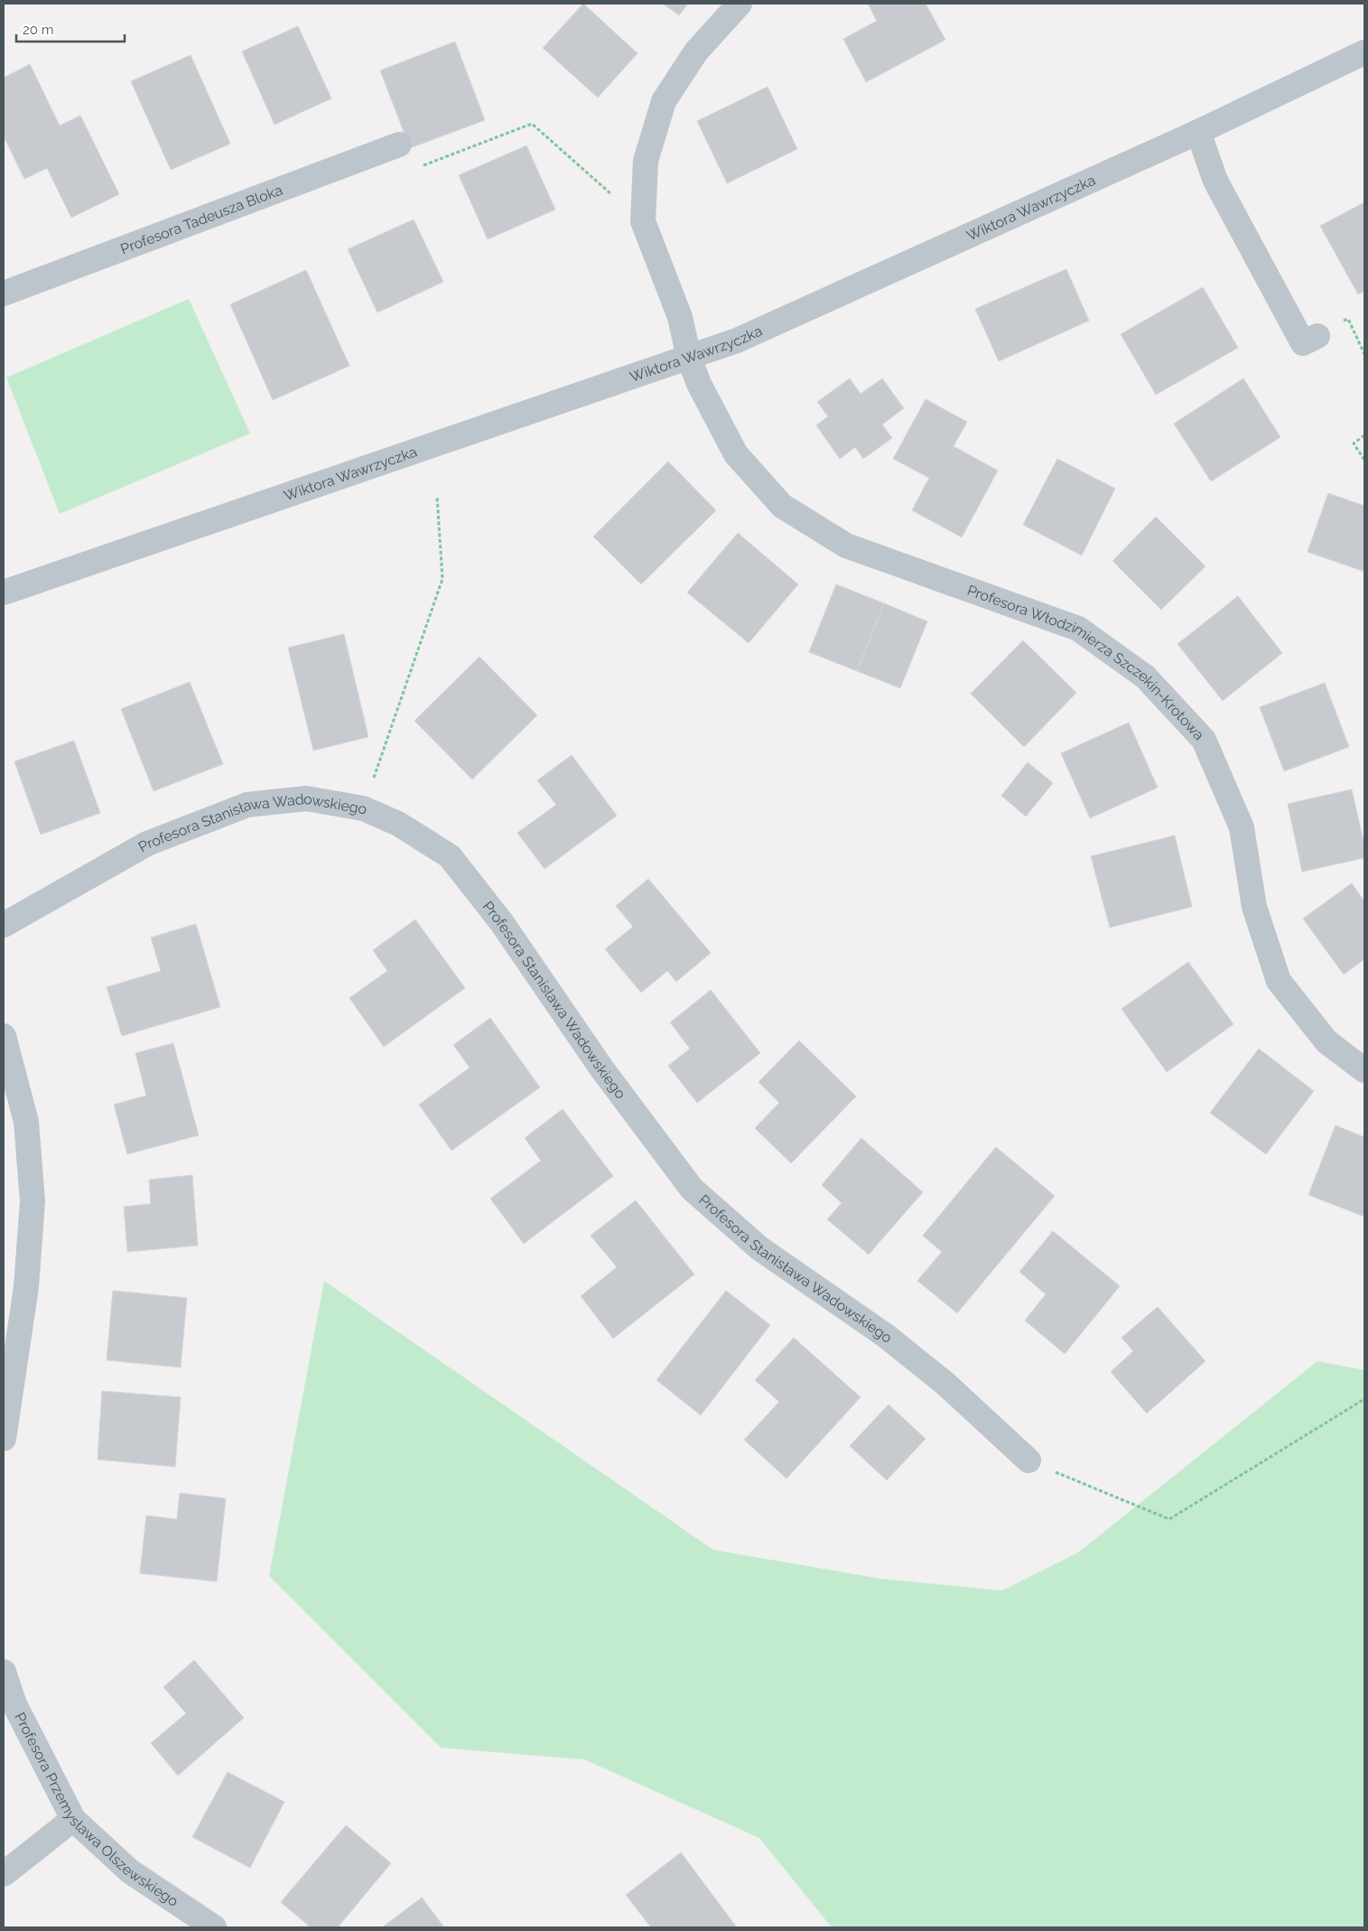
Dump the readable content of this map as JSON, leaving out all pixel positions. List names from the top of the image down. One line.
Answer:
{"streets":{"street":["Wiktora Wawrzyczka","Profesora Tadeusza Bloka","Profesora Włodzimierza Szczekin-Krotowa","Profesora Stanisława Wadowskiego","Profesora Przemysława Olszewskiego"]},"crossings":[["Wiktora Wawrzyczka","Profesora Włodzimierza Szczekin-Krotowa"]],"scale_bar":"20 m"}
